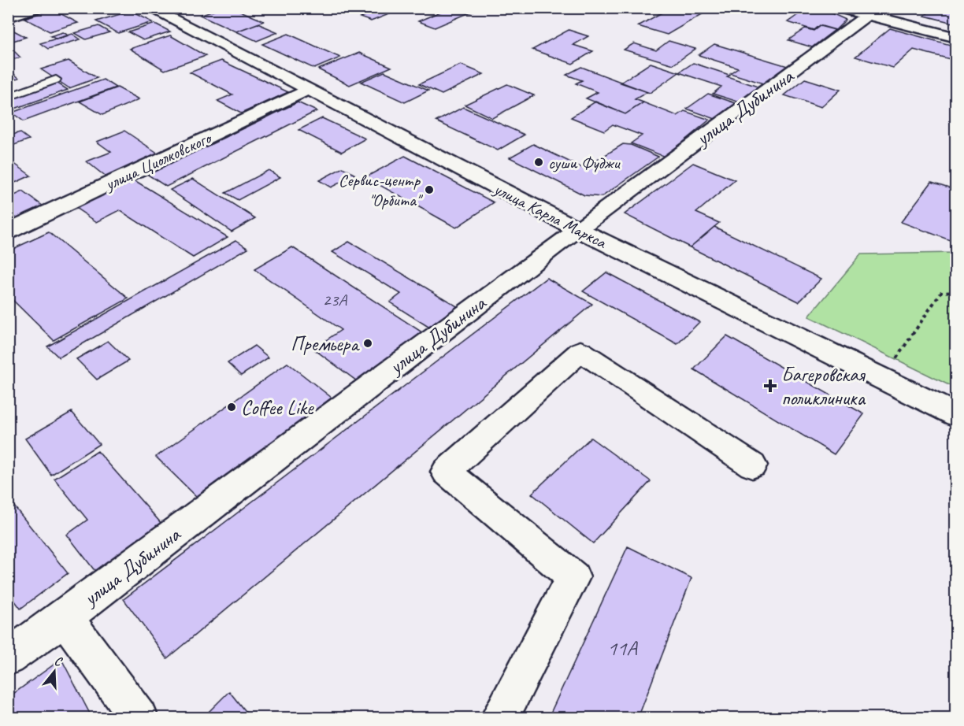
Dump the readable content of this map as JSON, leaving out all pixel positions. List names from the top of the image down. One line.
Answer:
{"streets":{"street":["улица Дубинина","улица Циолковского","улица Карла Маркса"]},"crossings":[["улица Дубинина","улица Карла Маркса"],["улица Циолковского","улица Карла Маркса"]],"places":{"other":["суши Фуджи","Сервис-центр \"Орбита\"","Премьера","Coffee Like"],"health":["Багеровская поликлиника"]},"house_numbers":["23А","11А"],"north":"top"}
